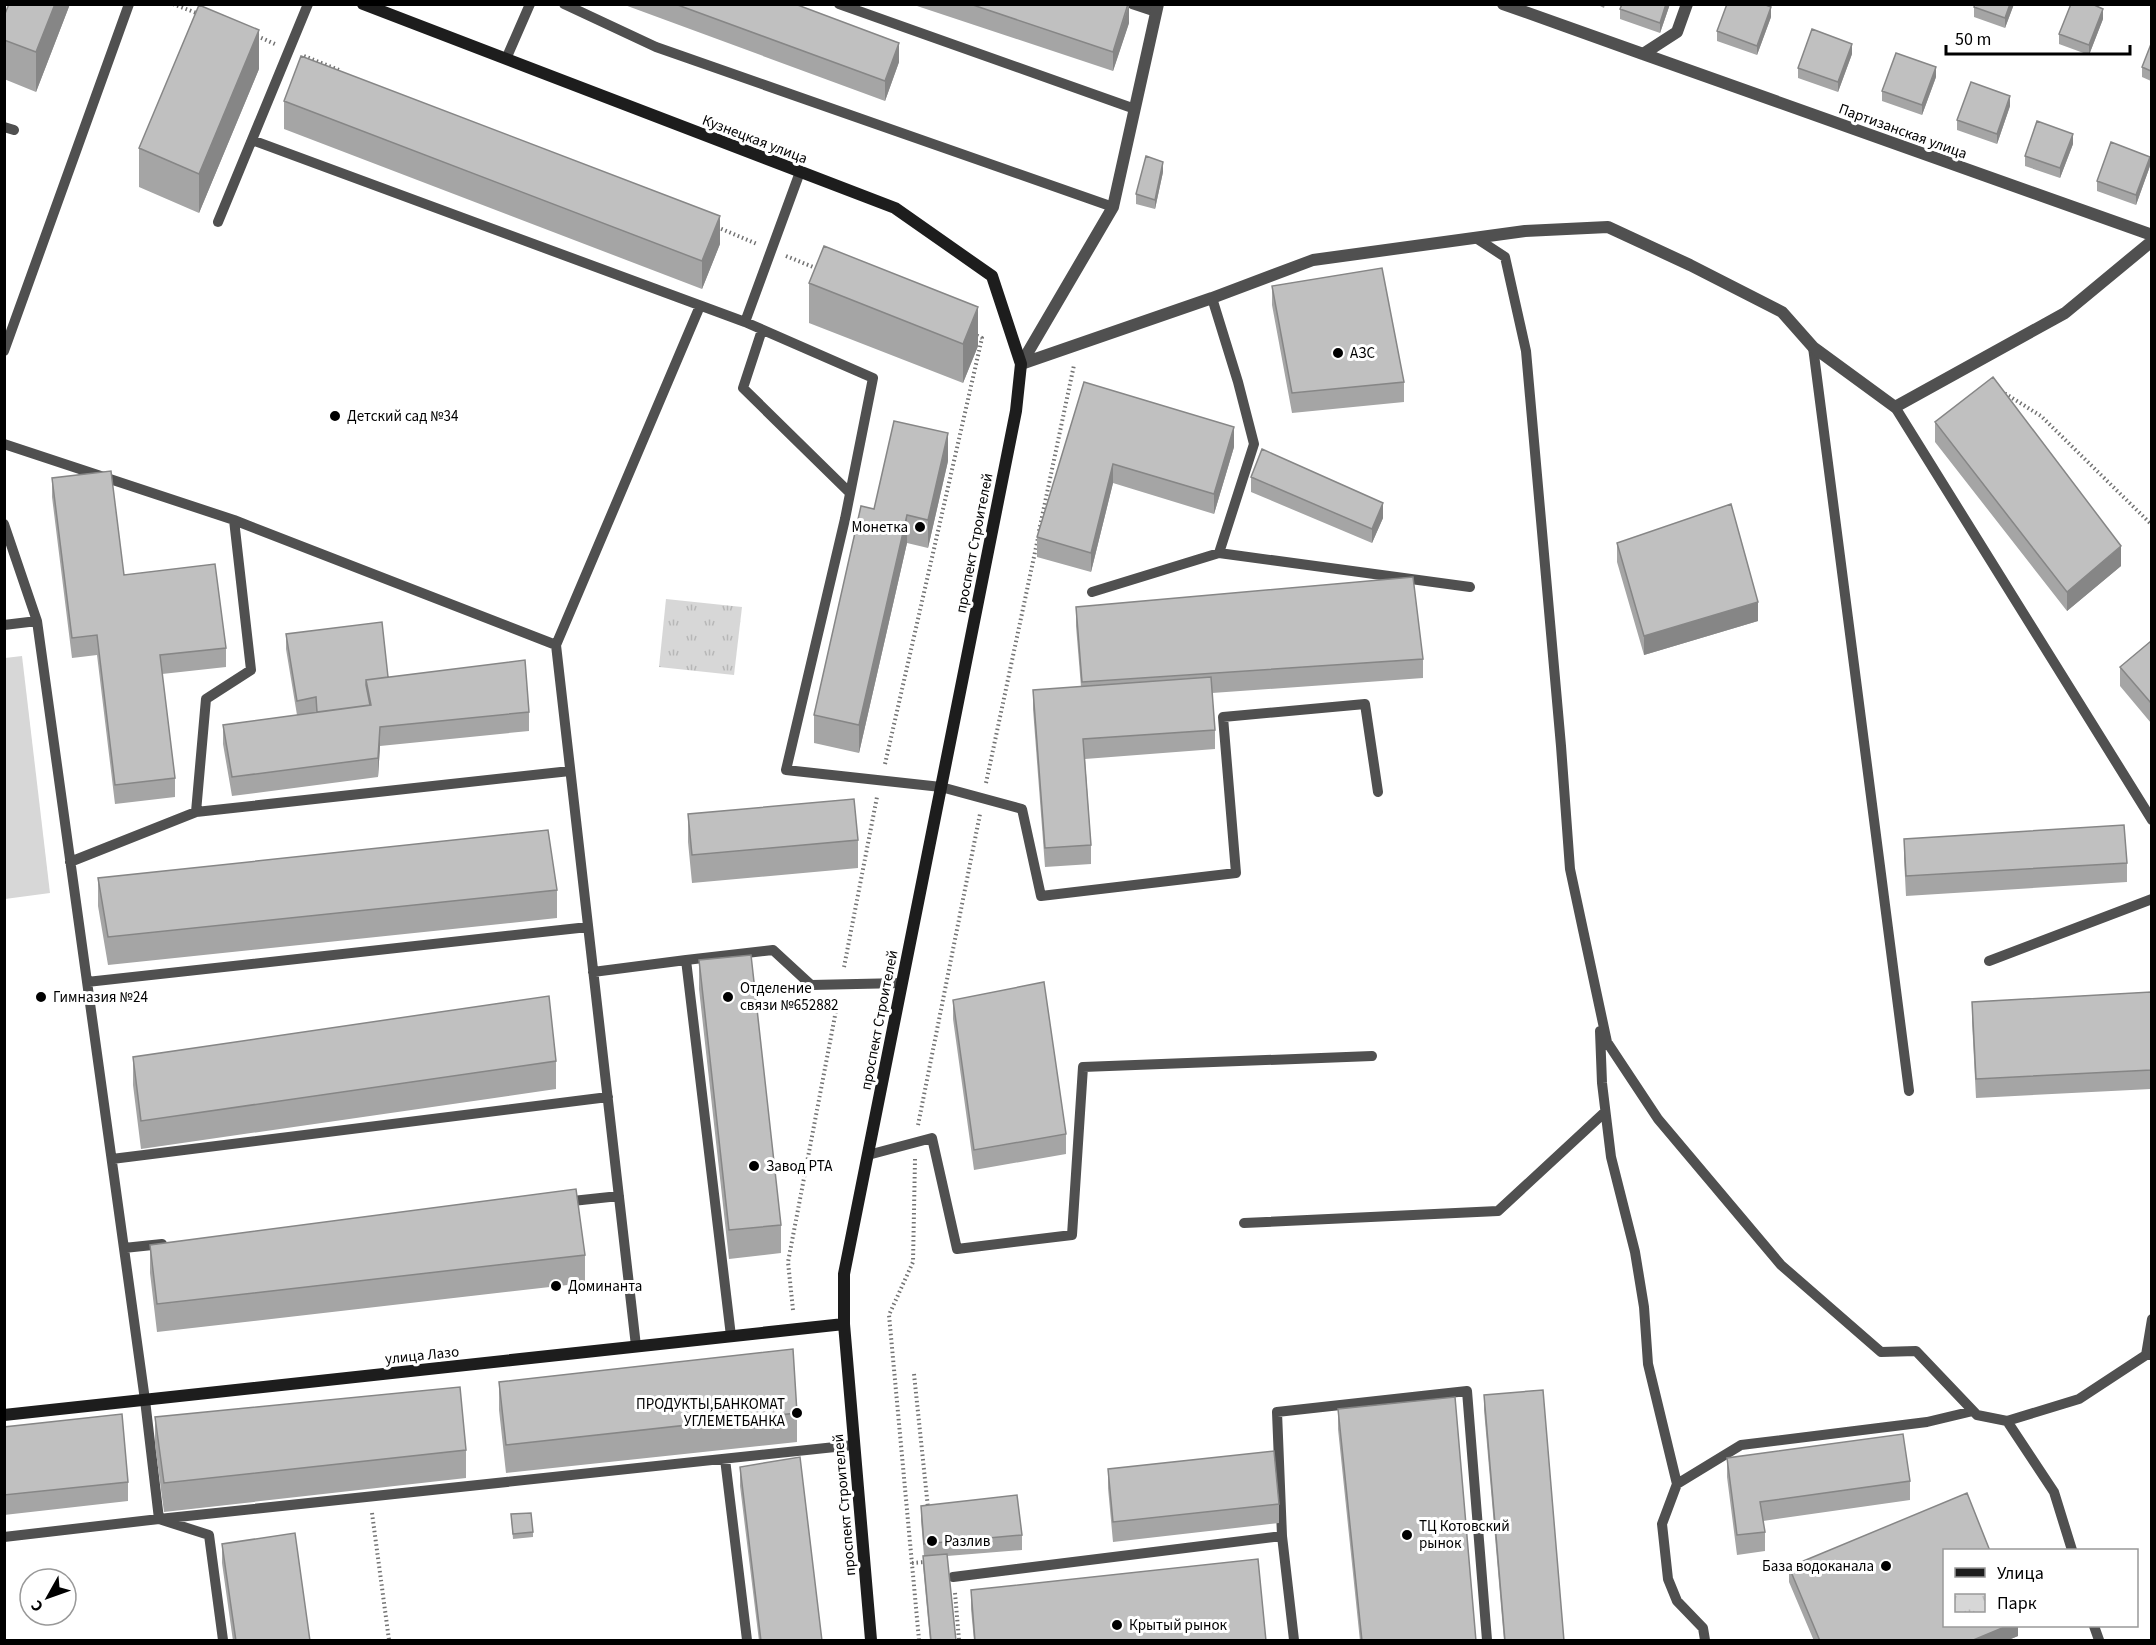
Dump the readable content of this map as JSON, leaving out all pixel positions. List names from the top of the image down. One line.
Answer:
{"streets":{"main road":["Кузнецкая улица","проспект Строителей","улица Лазо"],"street":["Партизанская улица"]},"crossings":[["Кузнецкая улица","проспект Строителей"],["проспект Строителей","улица Лазо"]],"places":["АЗС","Детский сад №34","Монетка","Гимназия №24","Отделение связи №652882","Завод РТА","Доминанта","ПРОДУКТЫ,БАНКОМАТ УГЛЕМЕТБАНКА","ТЦ Котовский рынок","Разлив","База водоканала","Крытый рынок"],"legend":["Улица","Парк"],"scale_bar":"50 m","north":"bottom left"}
